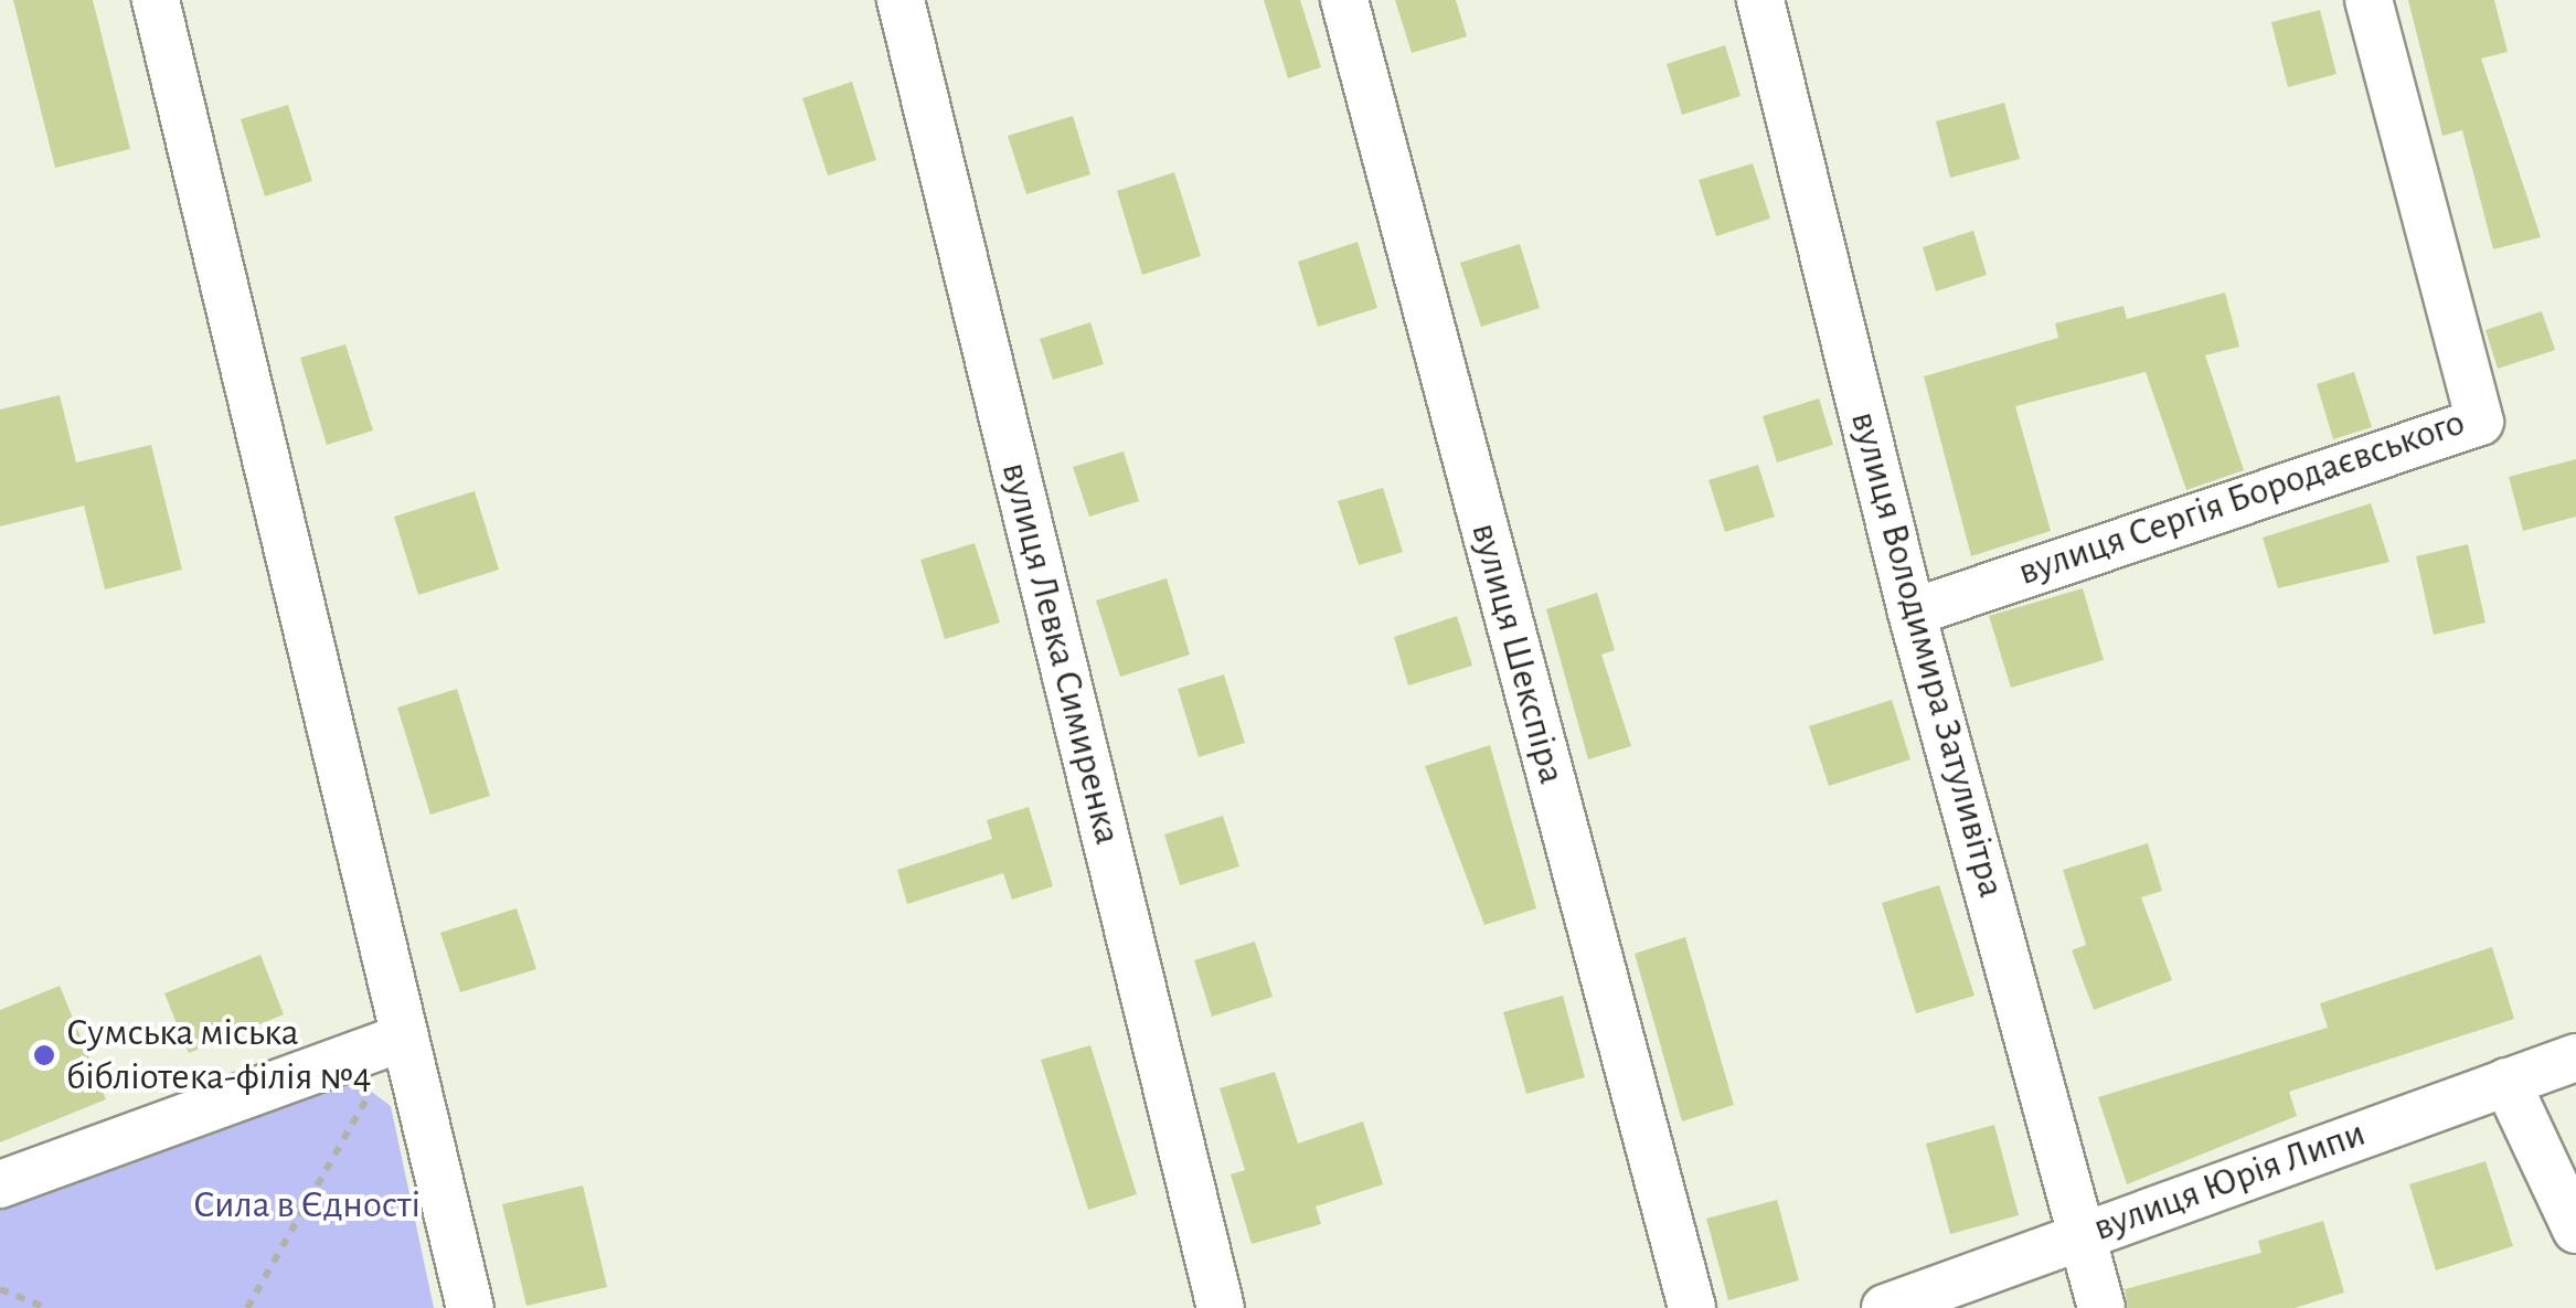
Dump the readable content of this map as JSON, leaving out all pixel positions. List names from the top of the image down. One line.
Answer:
{"streets":{"street":["вулиця Сергія Бородаєвського","вулиця Левка Симиренка","вулиця Шекспіра","вулиця Володимира Затуливітра","вулиця Юрія Липи"]},"crossings":[["вулиця Сергія Бородаєвського","вулиця Володимира Затуливітра"],["вулиця Володимира Затуливітра","вулиця Юрія Липи"]],"parks":["Сила в Єдності"],"places":["Сумська міська бібліотека-філія №4"]}
